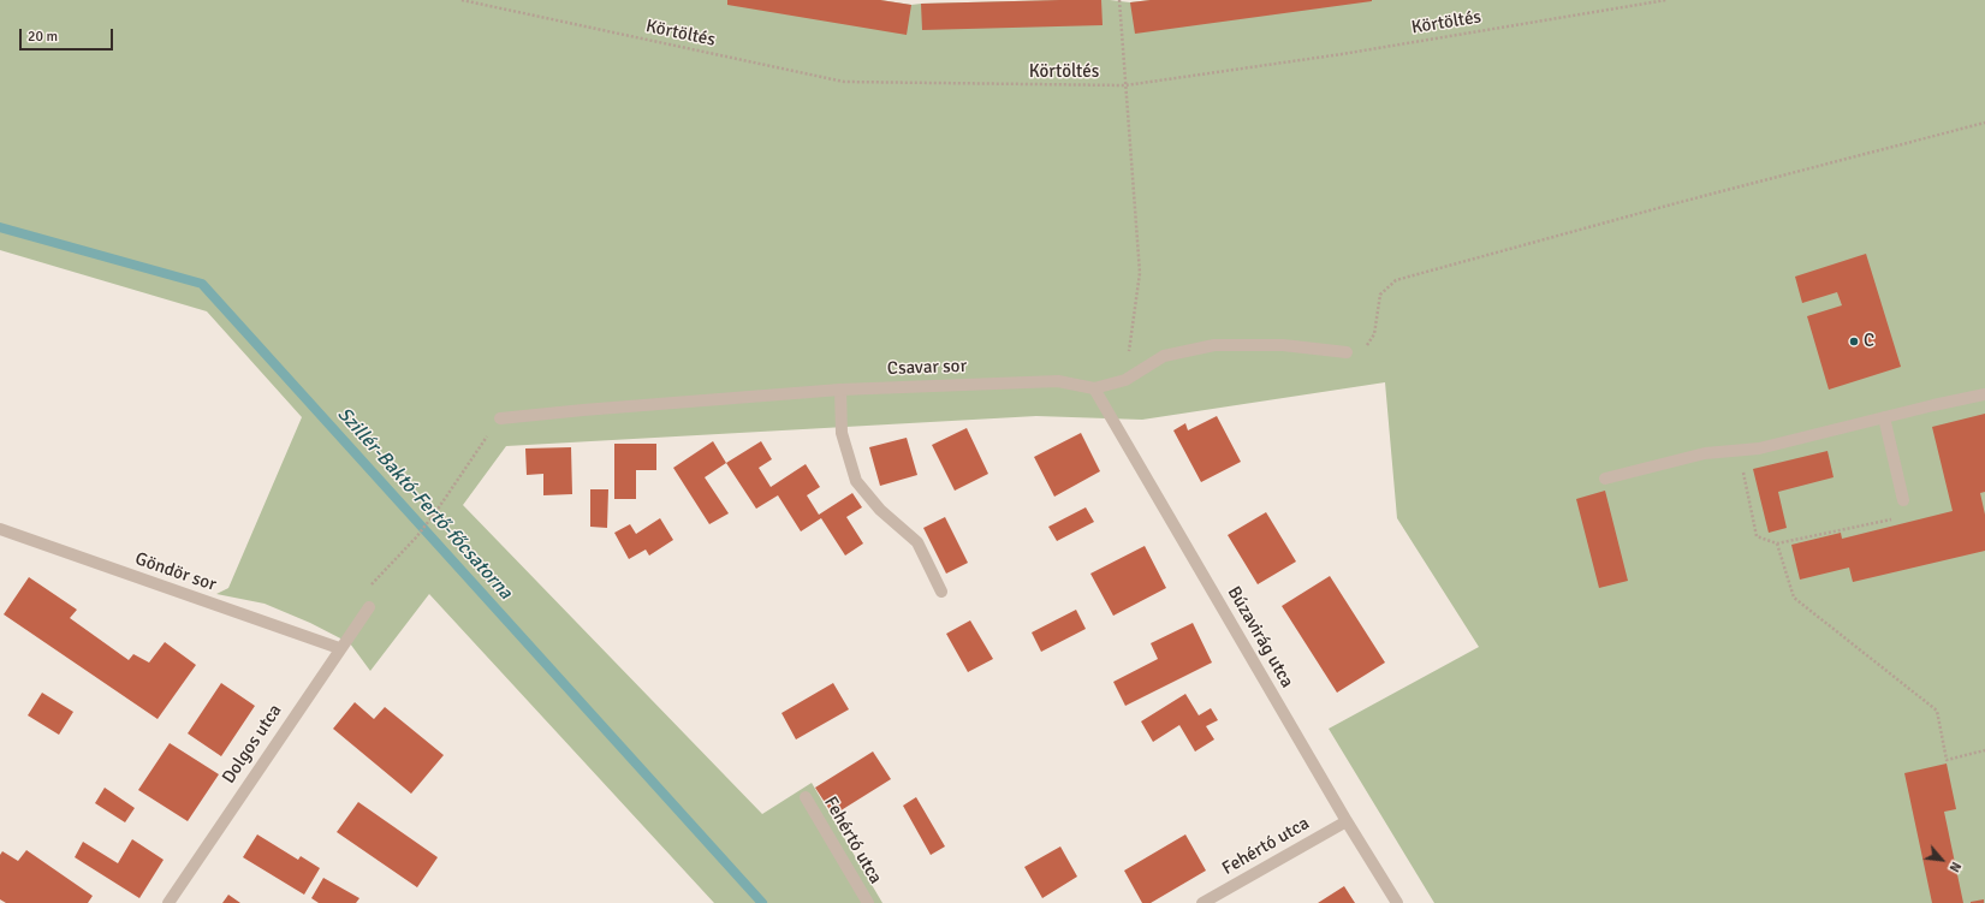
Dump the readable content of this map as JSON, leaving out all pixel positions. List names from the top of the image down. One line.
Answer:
{"streets":{"street":["Csavar sor","Göndör sor","Búzavirág utca","Dolgos utca","Fehértó utca"],"path":["Körtöltés"]},"crossings":[["Csavar sor","Búzavirág utca"],["Göndör sor","Dolgos utca"],["Búzavirág utca","Fehértó utca"]],"water":["Szillér-Baktó-Fertő-főcsatorna"],"places":["C"],"scale_bar":"20 m","north":"bottom right"}
